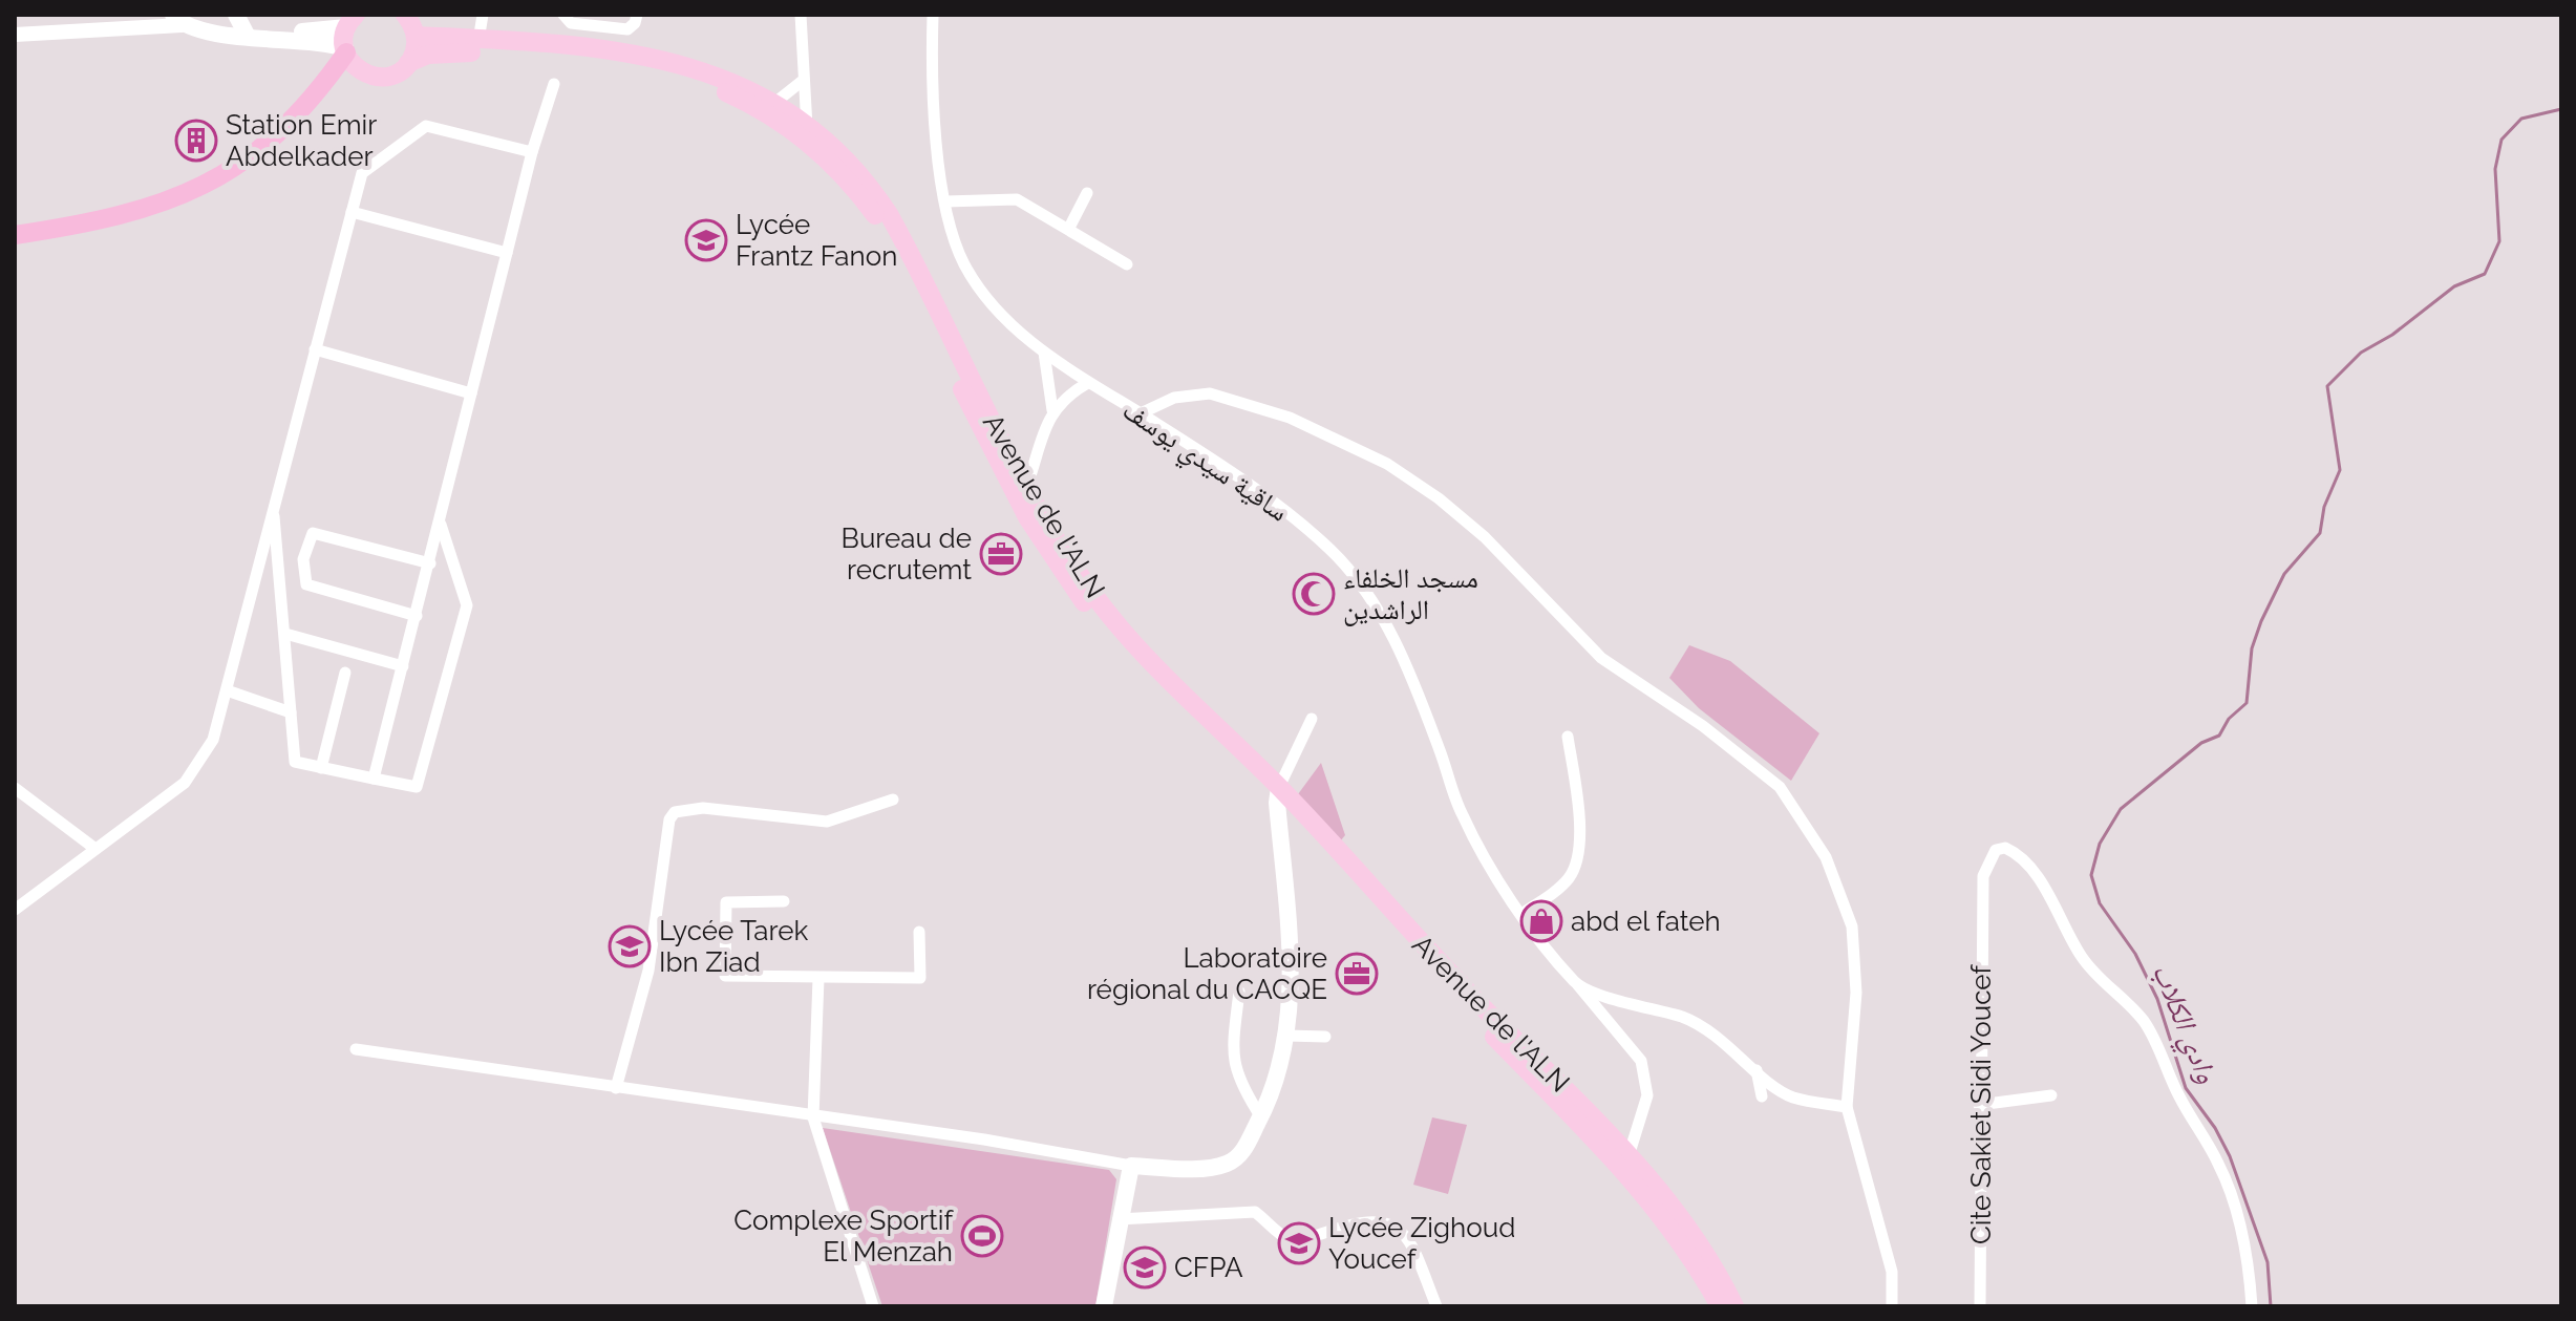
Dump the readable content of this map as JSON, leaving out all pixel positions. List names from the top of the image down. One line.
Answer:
{"streets":{"street":["ساقية سيدي يوسف","Cite Sakiet Sidi Youcef"]},"water":["وادي الكلاب"],"places":{"building":["Station Emir Abdelkader"],"school or university":["Lycée Frantz Fanon","Lycée Tarek Ibn Ziad","Lycée Zighoud Youcef","CFPA"],"office":["Bureau de recrutemt","Laboratoire régional du CACQE"],"mosque":["مسجد الخلفاء الراشدين"],"shop":["abd el fateh"],"sports":["Complexe Sportif El Menzah"]}}
